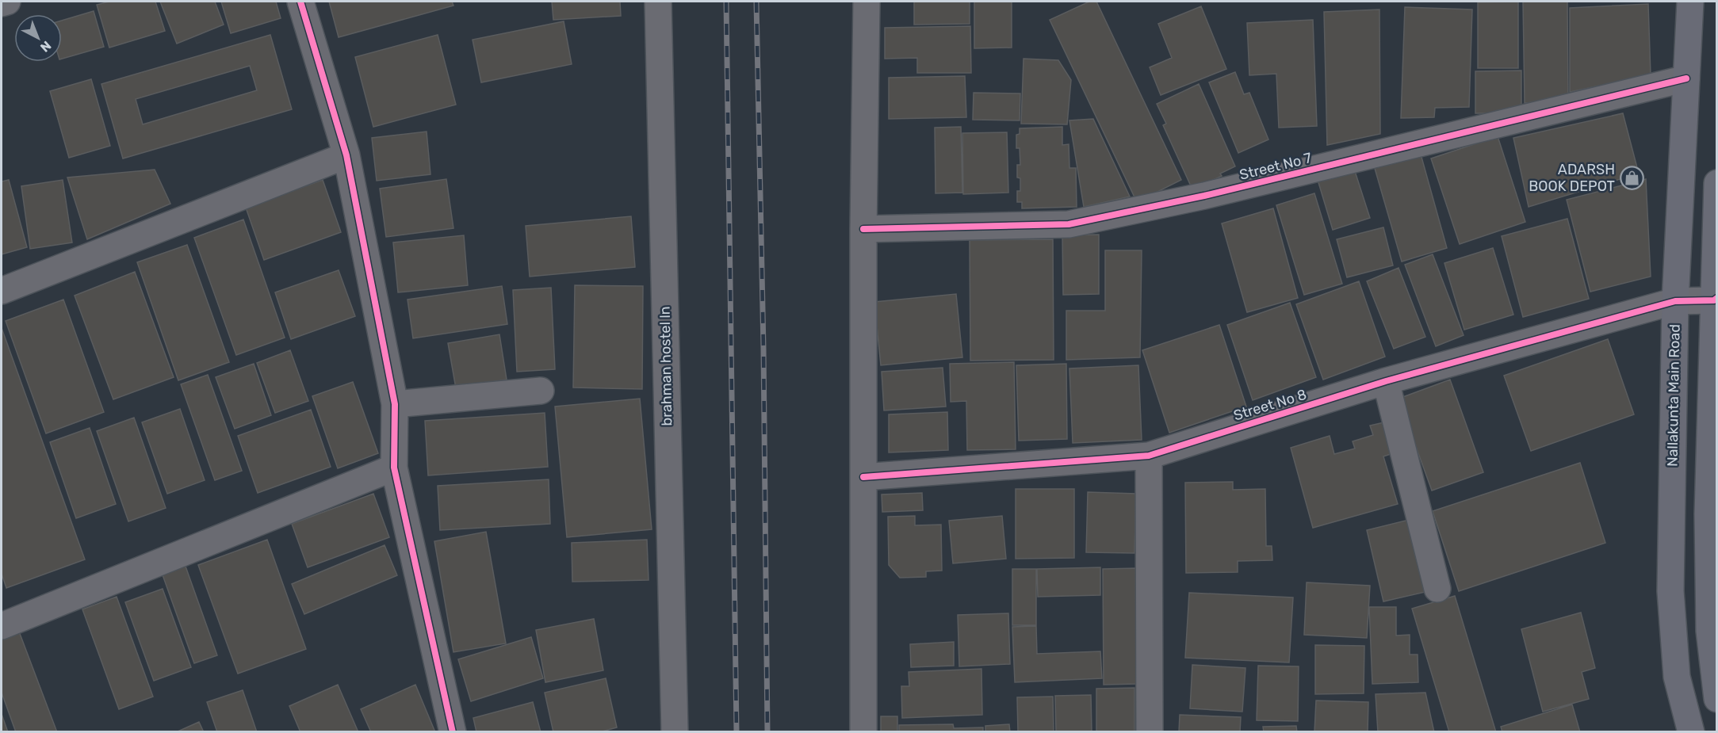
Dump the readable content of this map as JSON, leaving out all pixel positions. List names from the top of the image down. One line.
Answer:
{"streets":{"main road":["Nallakunta Main Road"],"street":["Street No 7","brahman hostel ln","Street No 8"]},"crossings":[["Street No 7","Nallakunta Main Road"],["Nallakunta Main Road","Street No 8"]],"places":{"shop":["ADARSH BOOK DEPOT"]},"north":"bottom right"}
